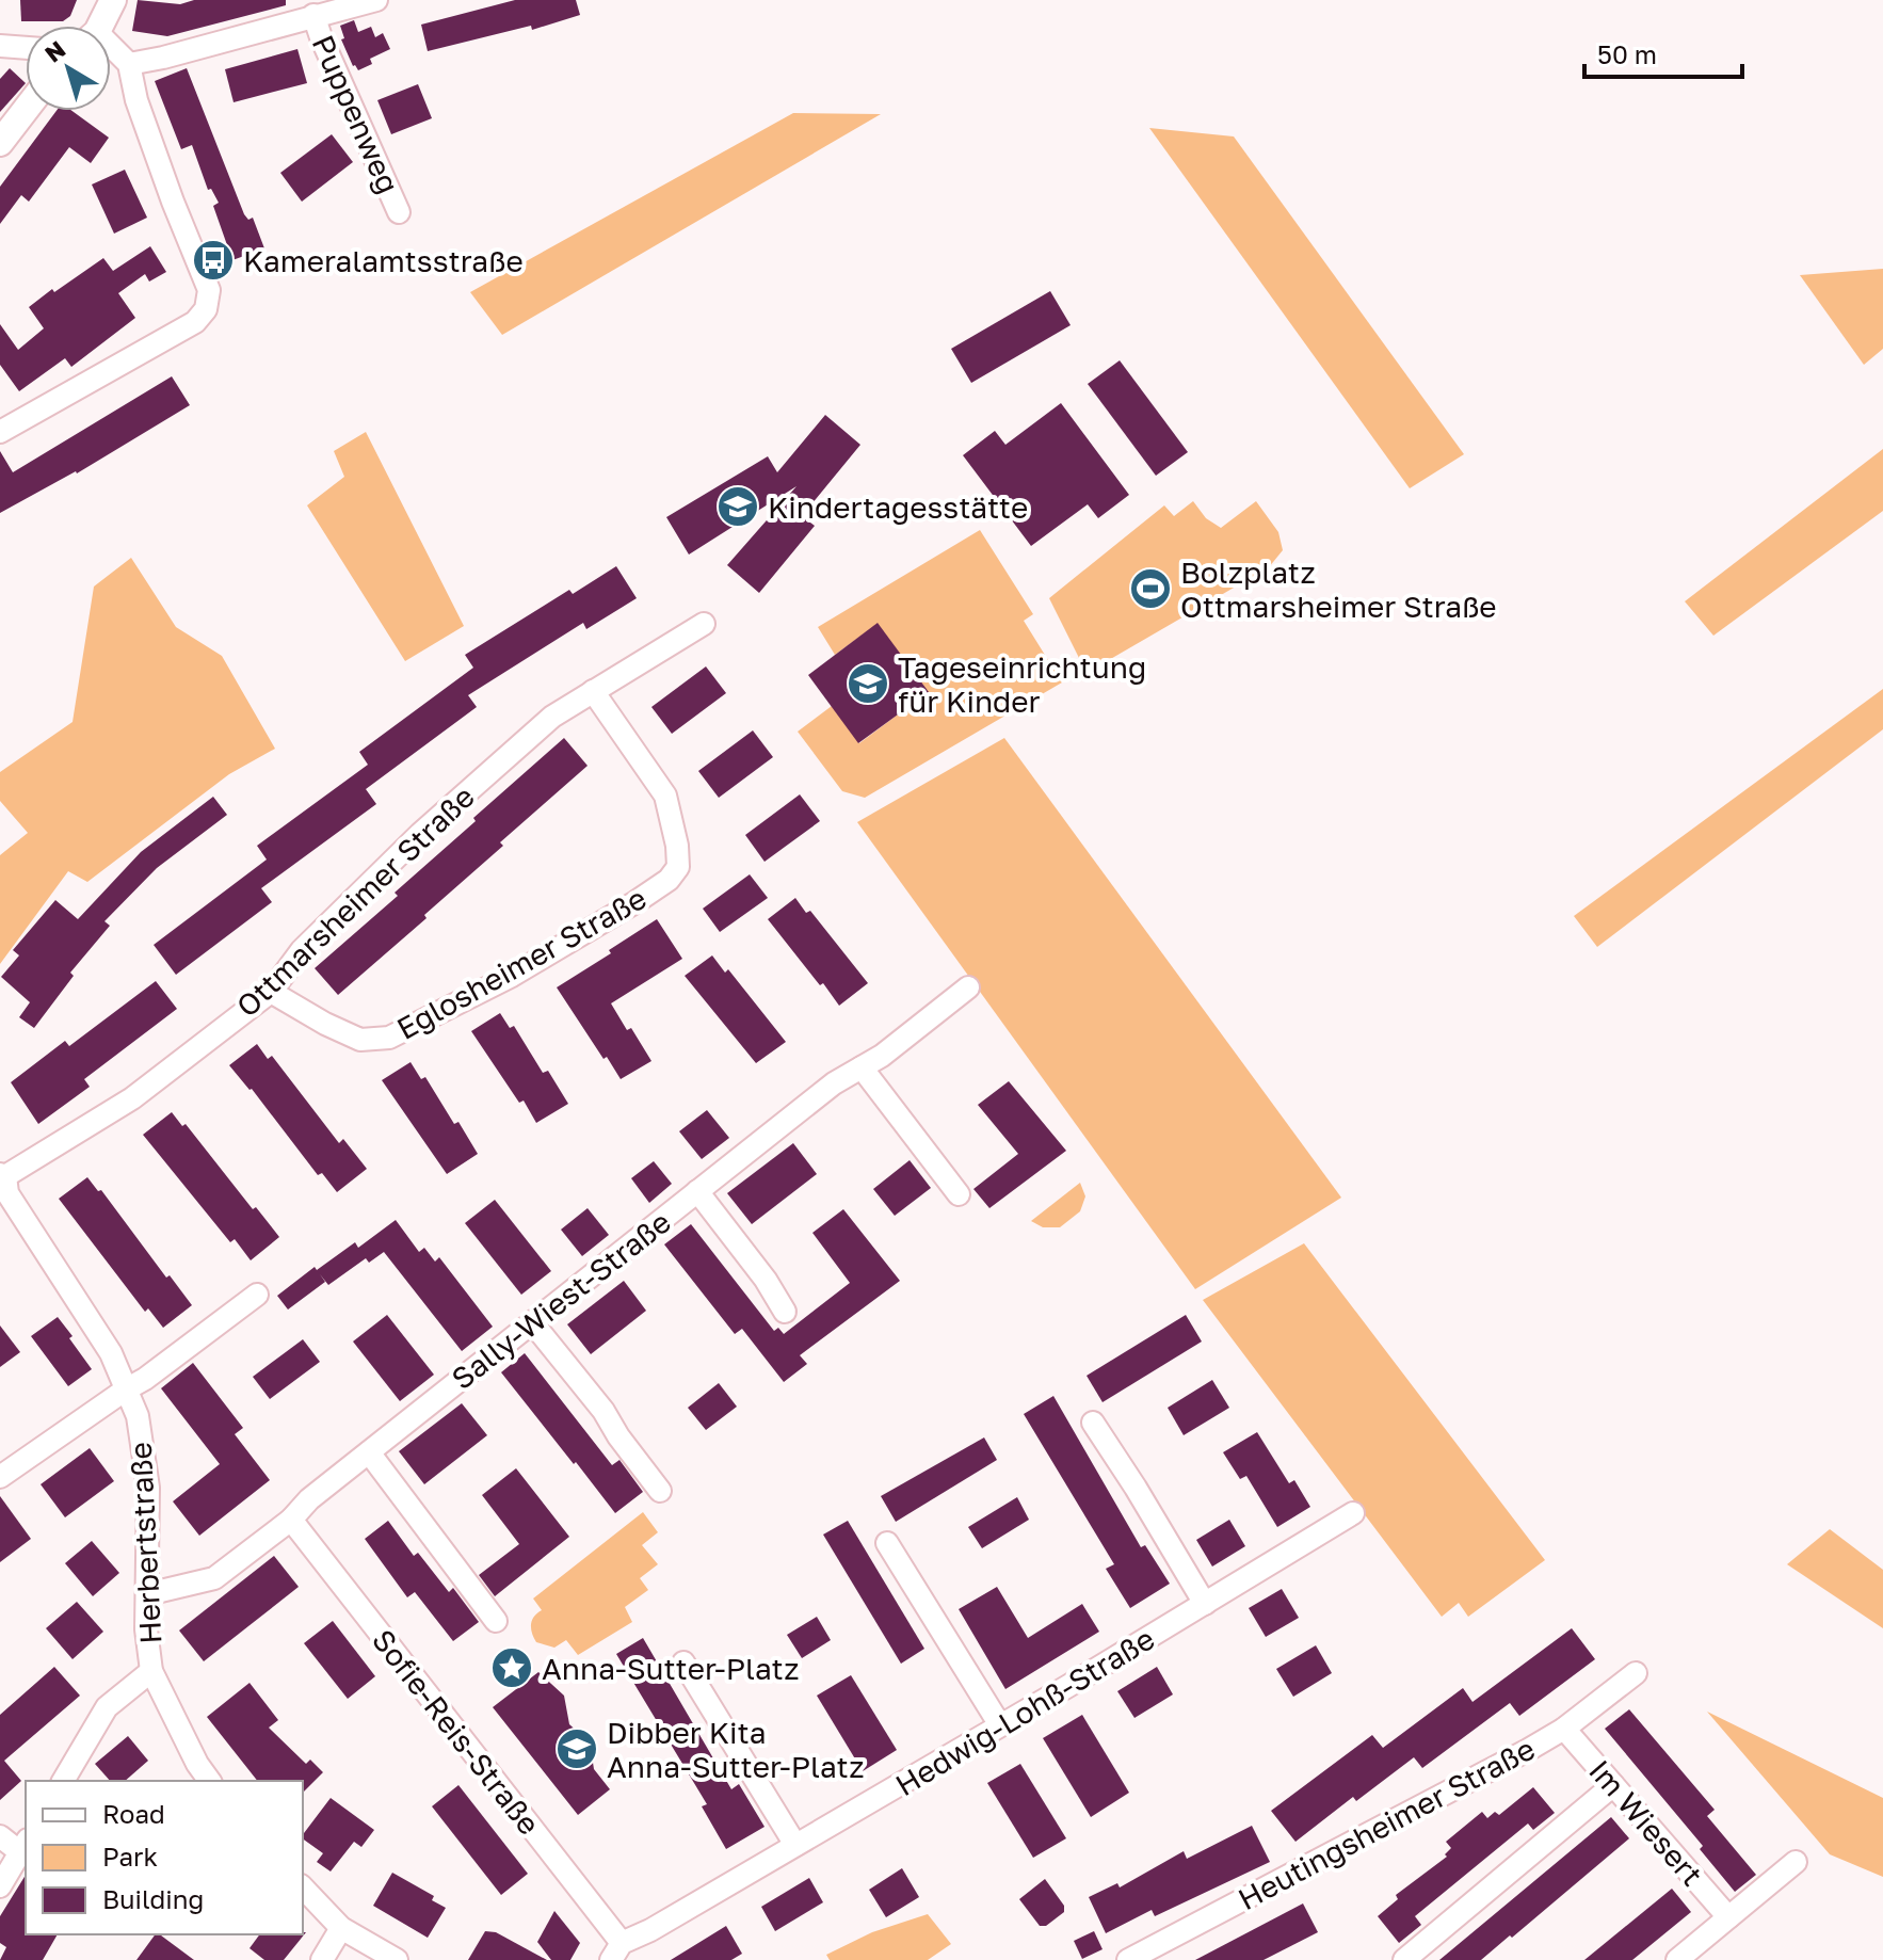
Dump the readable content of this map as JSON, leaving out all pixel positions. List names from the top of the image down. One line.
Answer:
{"streets":{"street":["Puppenweg","Ottmarsheimer Straße","Eglosheimer Straße","Sally-Wiest-Straße","Herbertstraße","Hedwig-Lohß-Straße","Sofie-Reis-Straße","Im Wiesert","Heutingsheimer Straße"]},"crossings":[["Ottmarsheimer Straße","Eglosheimer Straße"],["Ottmarsheimer Straße","Herbertstraße"],["Sally-Wiest-Straße","Herbertstraße"],["Sally-Wiest-Straße","Sofie-Reis-Straße"],["Hedwig-Lohß-Straße","Sofie-Reis-Straße"],["Im Wiesert","Heutingsheimer Straße"]],"places":{"bus stop":["Kameralamtsstraße"],"school or university":["Kindertagesstätte","Tageseinrichtung für Kinder","Dibber Kita Anna-Sutter-Platz"],"sports":["Bolzplatz Ottmarsheimer Straße"],"place":["Anna-Sutter-Platz"]},"legend":["Road","Park","Building"],"scale_bar":"50 m","north":"top left"}
